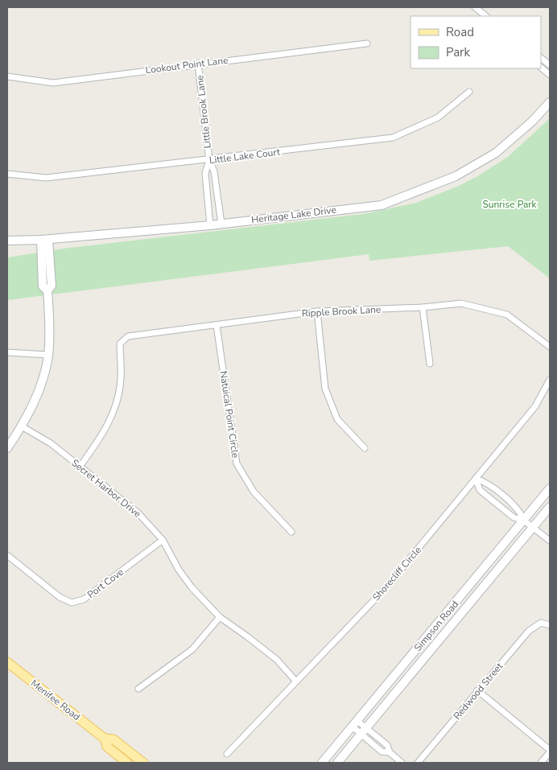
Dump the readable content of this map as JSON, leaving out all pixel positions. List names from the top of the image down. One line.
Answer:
{"streets":{"main road":["Menifee Road"],"street":["Lookout Point Lane","Little Brook Lane","Little Lake Court","Heritage Lake Drive","Ripple Brook Lane","Natuical Point Circle","Secret Harbor Drive","Shorecliff Circle","Port Cove","Simpson Road","Redwood Street"]},"crossings":[["Lookout Point Lane","Little Brook Lane"],["Little Brook Lane","Little Lake Court"],["Little Brook Lane","Heritage Lake Drive"],["Ripple Brook Lane","Natuical Point Circle"],["Ripple Brook Lane","Secret Harbor Drive"],["Secret Harbor Drive","Shorecliff Circle"],["Secret Harbor Drive","Port Cove"]],"parks":["Sunrise Park"],"legend":["Road","Park"]}
